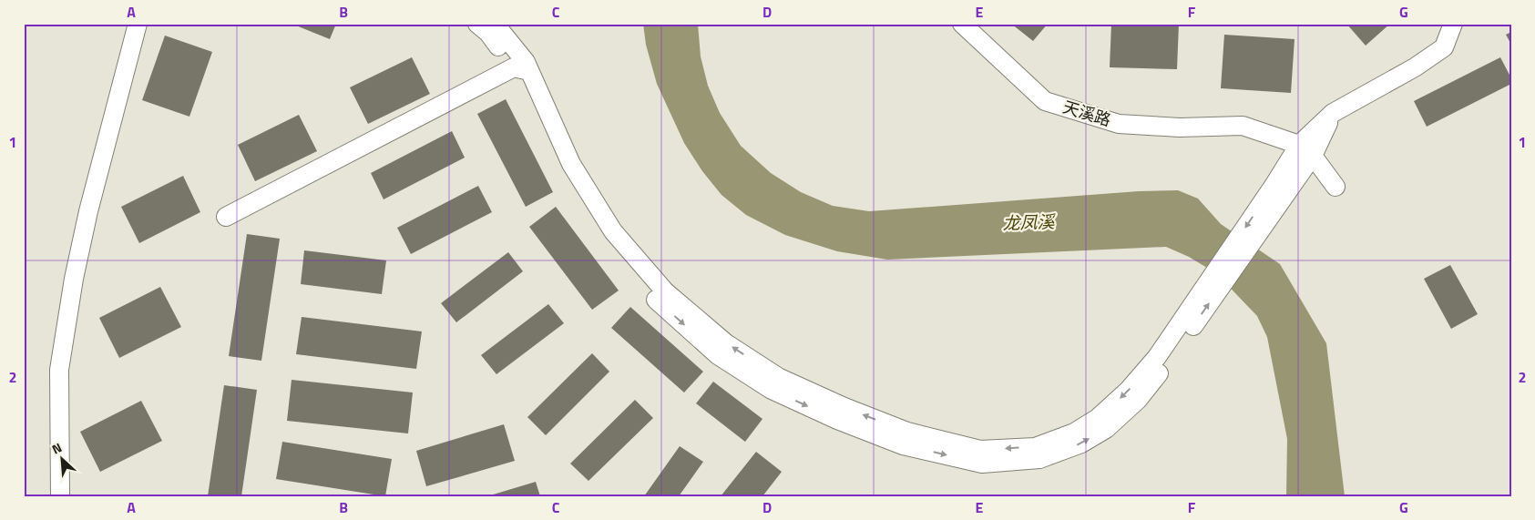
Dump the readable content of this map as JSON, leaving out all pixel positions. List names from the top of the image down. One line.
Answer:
{"streets":{"street":["天溪路"]},"water":["龙凤溪"],"north":"top left","grid":{"columns":["A","B","C","D","E","F","G"],"rows":["1","2"]}}
